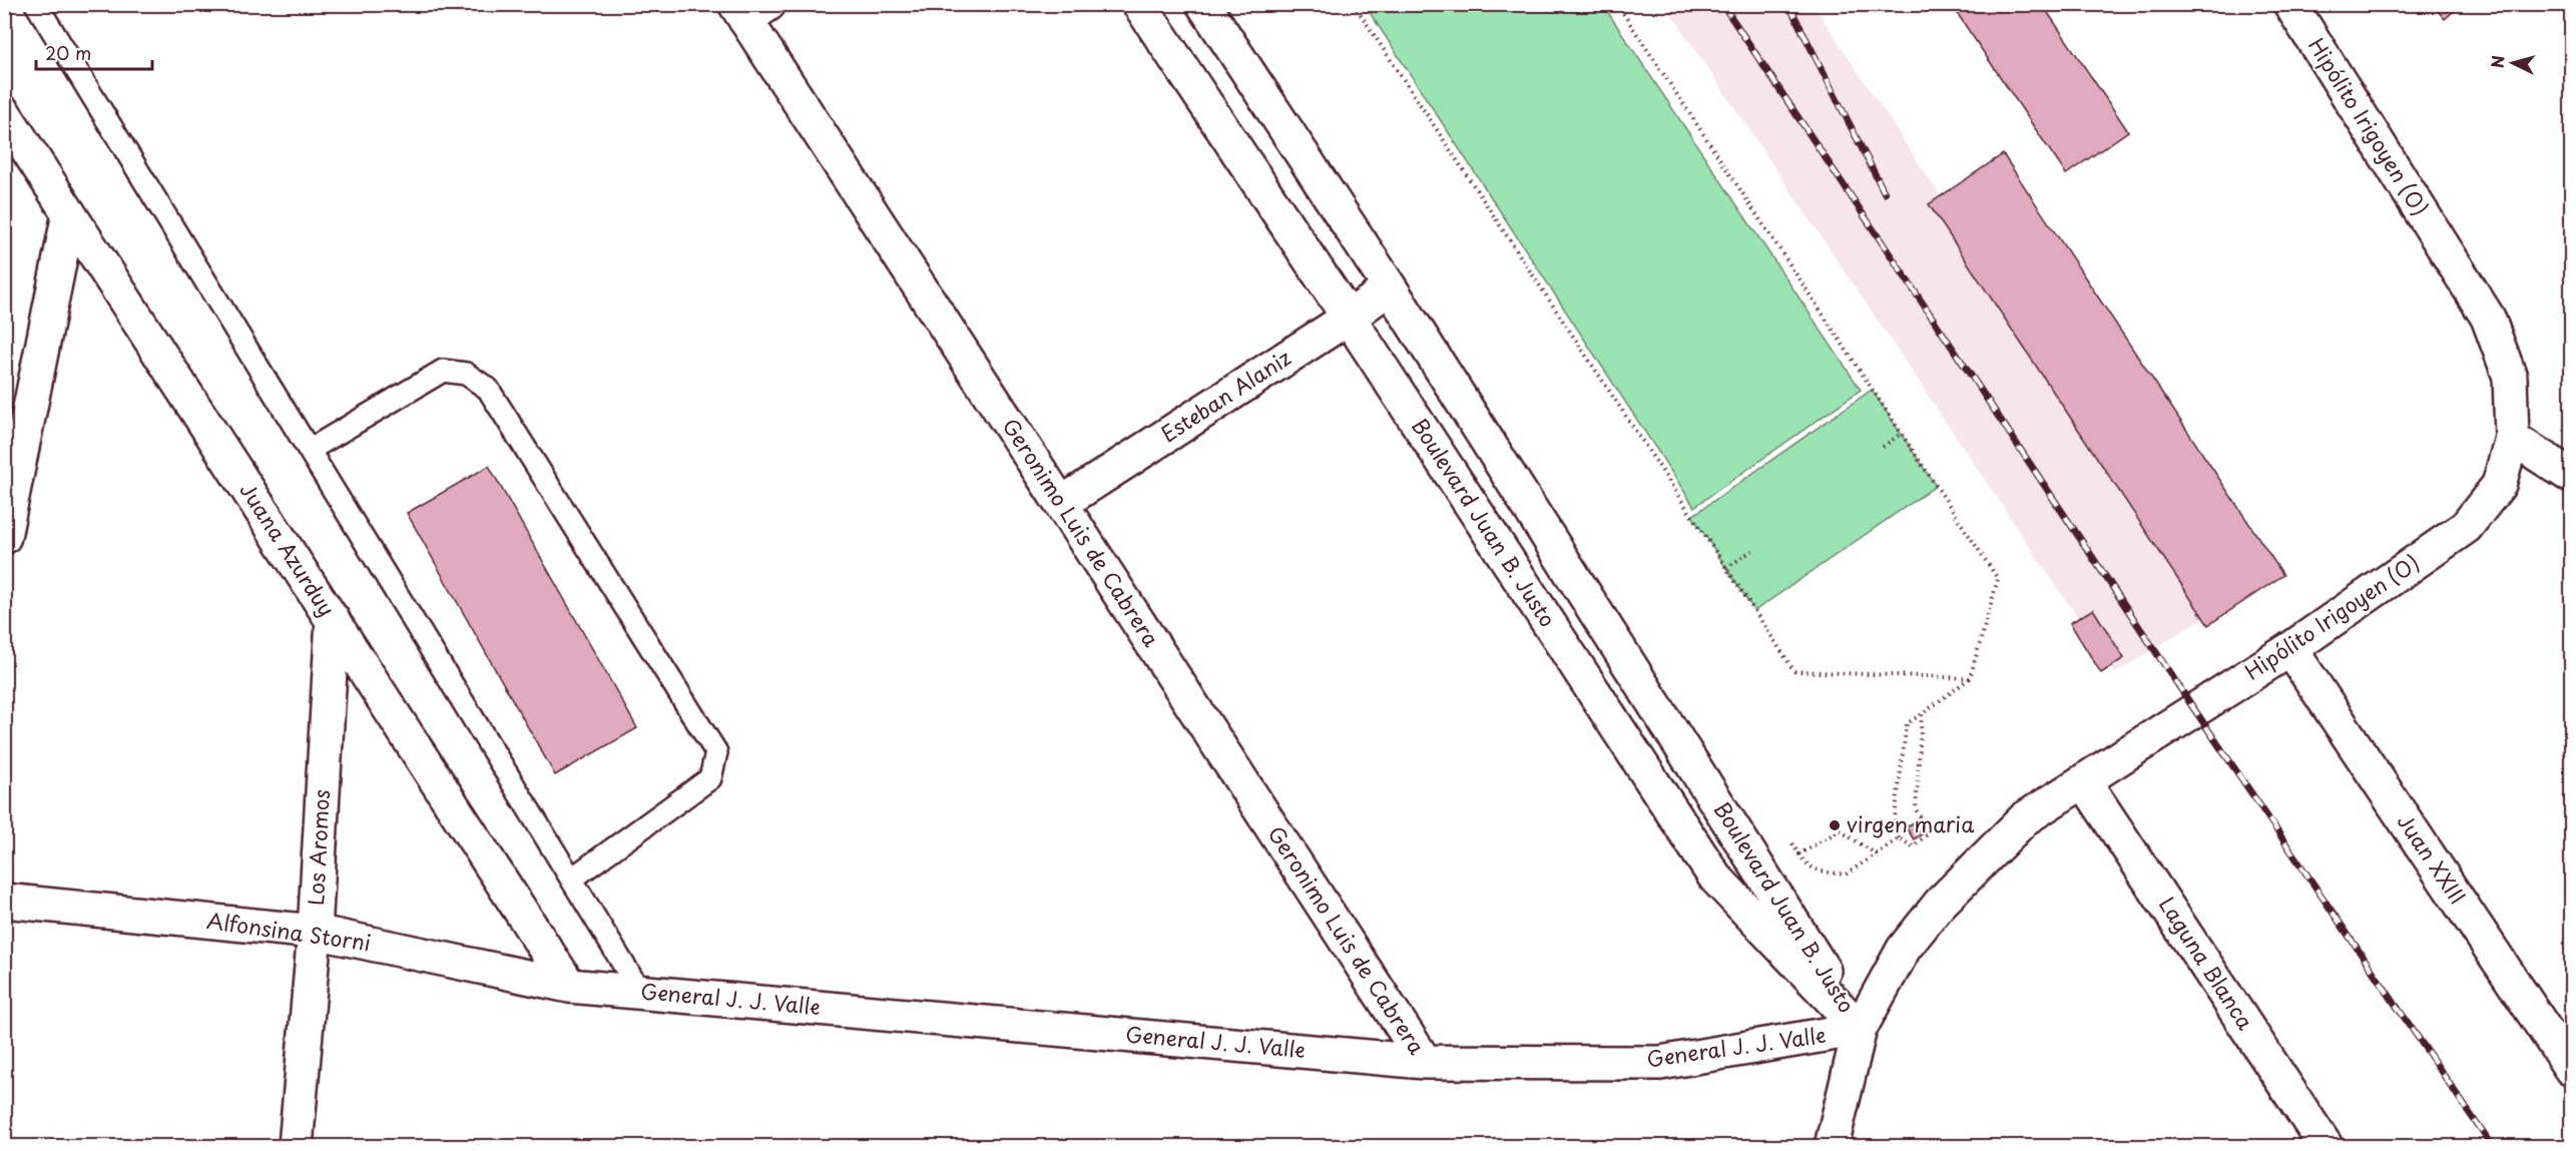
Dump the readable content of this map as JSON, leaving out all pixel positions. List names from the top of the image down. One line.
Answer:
{"streets":{"main road":["Hipólito Irigoyen (O)","Esteban Alaniz","Boulevard Juan B. Justo","Geronimo Luis de Cabrera","Juana Azurduy","Los Aromos","Juan XXIII","Alfonsina Storni","Laguna Blanca","General J. J. Valle"]},"crossings":[["Hipólito Irigoyen (O)","Boulevard Juan B. Justo"],["Hipólito Irigoyen (O)","Juan XXIII"],["Hipólito Irigoyen (O)","Laguna Blanca"],["Hipólito Irigoyen (O)","General J. J. Valle"],["Esteban Alaniz","Boulevard Juan B. Justo"],["Esteban Alaniz","Geronimo Luis de Cabrera"],["Boulevard Juan B. Justo","General J. J. Valle"],["Geronimo Luis de Cabrera","General J. J. Valle"],["Juana Azurduy","Los Aromos"],["Juana Azurduy","Alfonsina Storni"],["Juana Azurduy","General J. J. Valle"],["Los Aromos","Alfonsina Storni"],["Alfonsina Storni","General J. J. Valle"]],"places":["virgen maria"],"scale_bar":"20 m","north":"left"}
